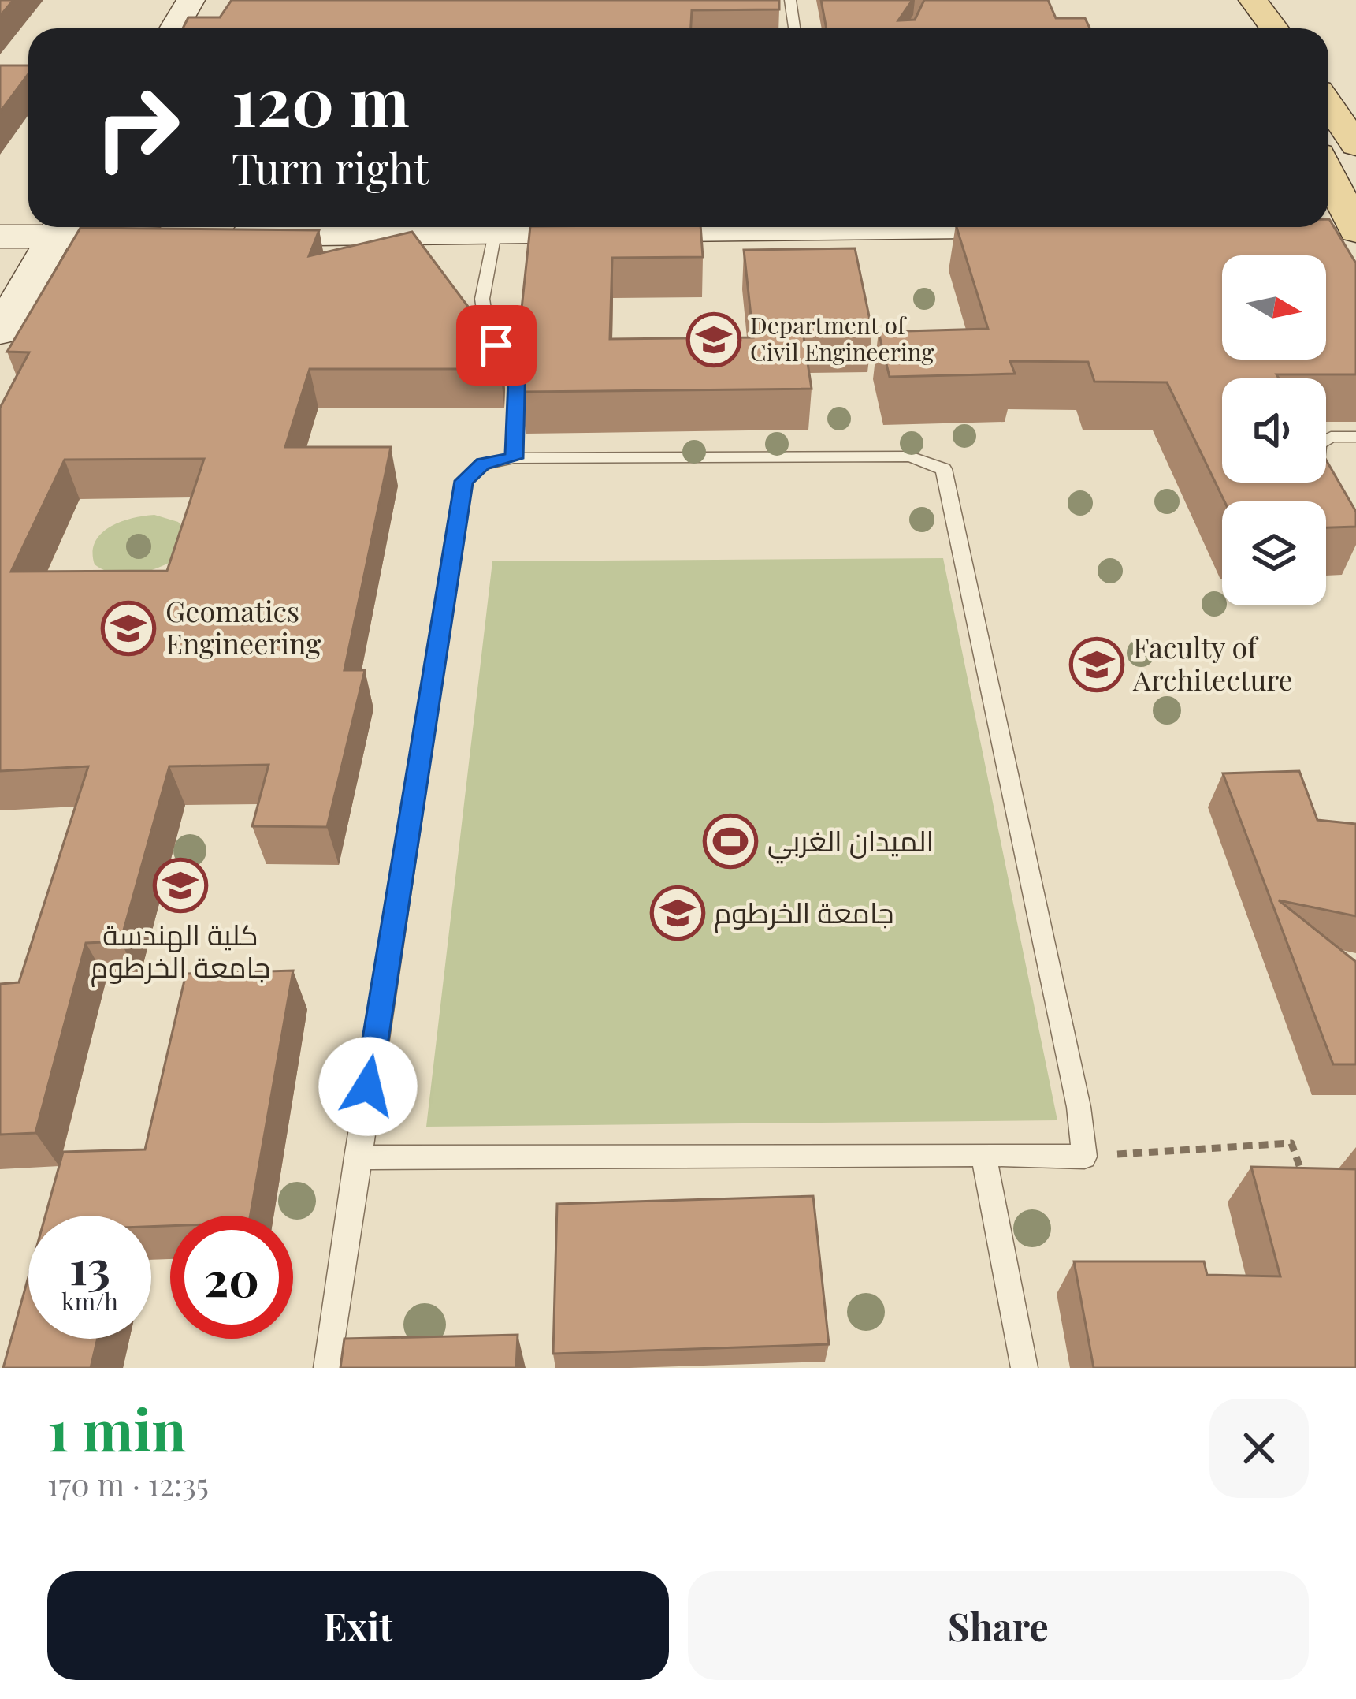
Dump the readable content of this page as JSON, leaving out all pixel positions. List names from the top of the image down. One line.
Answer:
{"places":{"school or university":["Department of Civil Engineering","Geomatics Engineering","Faculty of Architecture","كلية الهندسة جامعة الخرطوم","جامعة الخرطوم"],"sports":["الميدان الغربي"]},"north":"right","page":{"turn":["120 m","Turn right"],"speed":"13 km/h","limit":"20","heading":["1 min","170 m · 12:35"],"buttons":["Exit","Share"]}}
